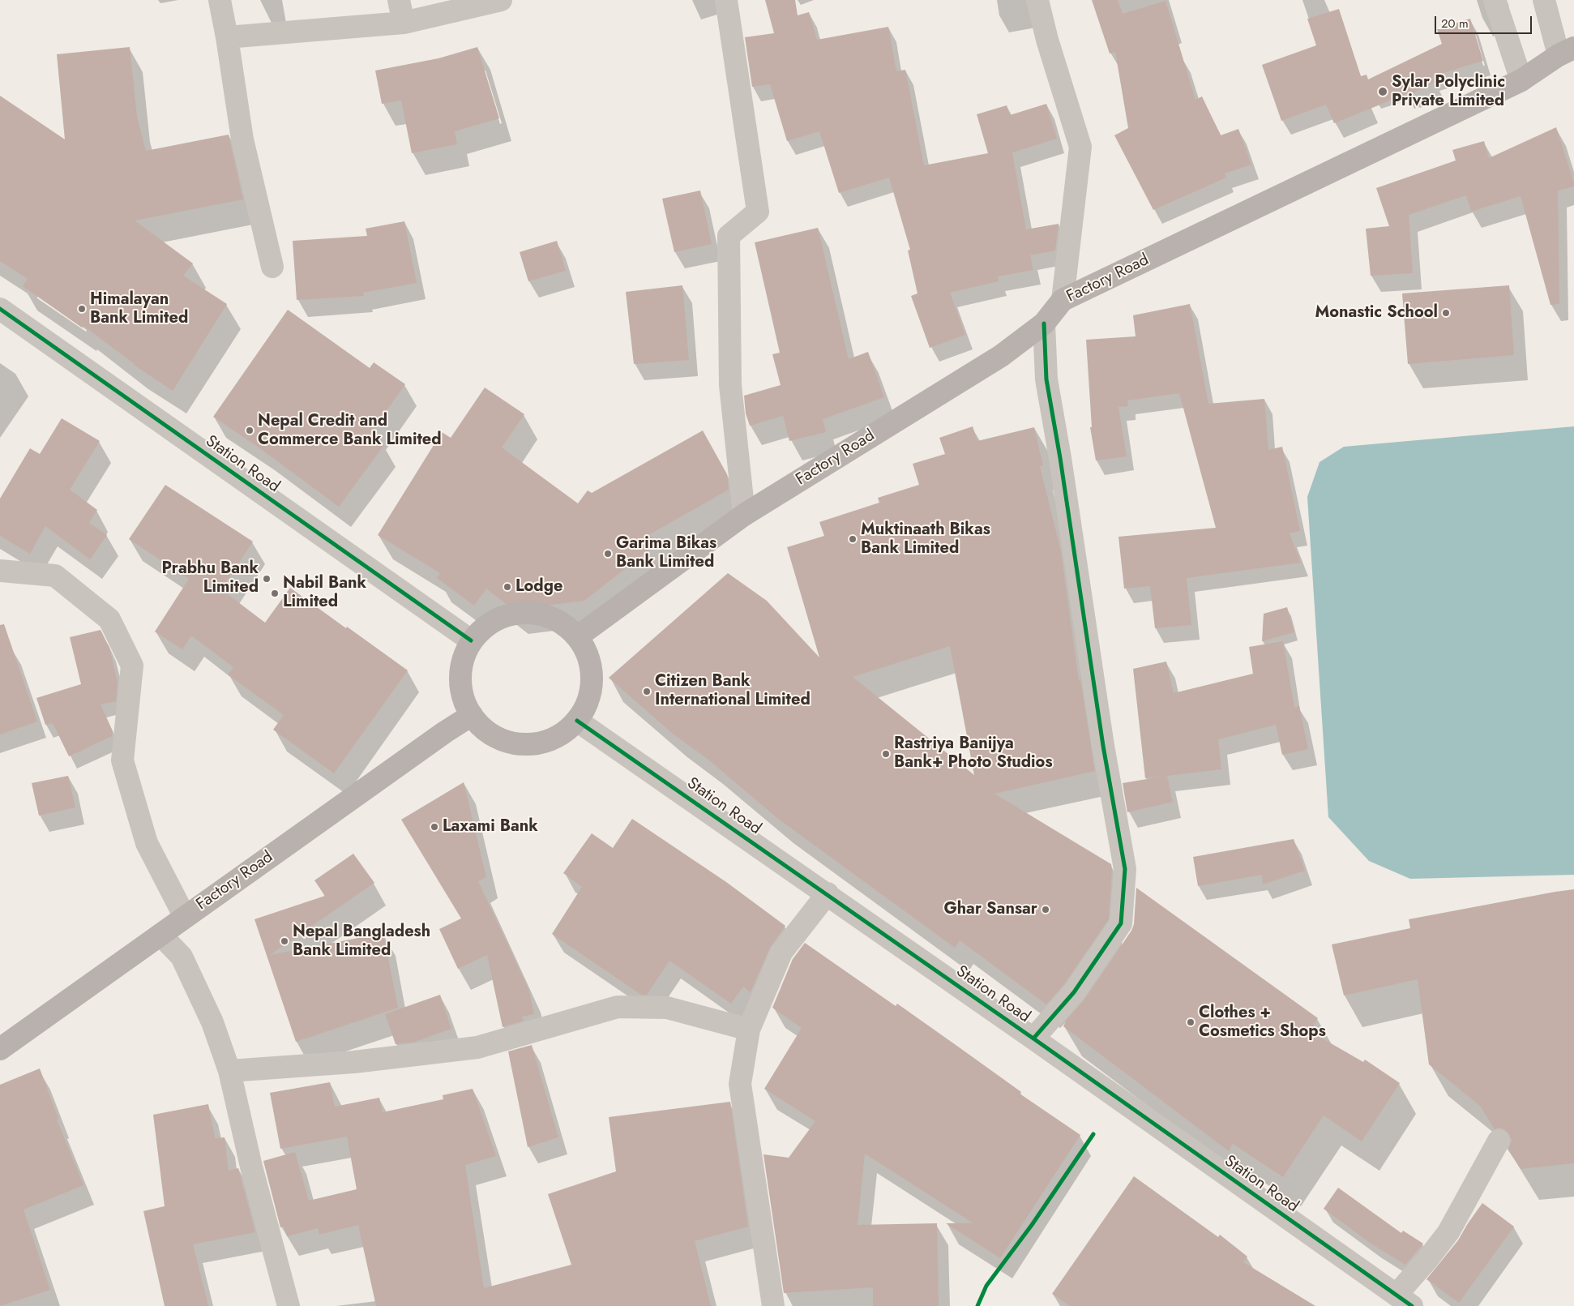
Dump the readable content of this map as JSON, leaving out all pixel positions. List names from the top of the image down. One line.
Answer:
{"streets":{"main road":["Factory Road"],"street":["Station Road"]},"crossings":[["Factory Road","Station Road"]],"places":["Sylar Polyclinic Private Limited","Himalayan Bank Limited","Monastic School","Nepal Credit and Commerce Bank Limited","Muktinaath Bikas Bank Limited","Garima Bikas Bank Limited","Prabhu Bank Limited","Lodge","Nabil Bank Limited","Citizen Bank International Limited","Rastriya Banijya Bank+ Photo Studios","Laxami Bank","Ghar Sansar","Nepal Bangladesh Bank Limited","Clothes + Cosmetics Shops"],"scale_bar":"20 m"}
